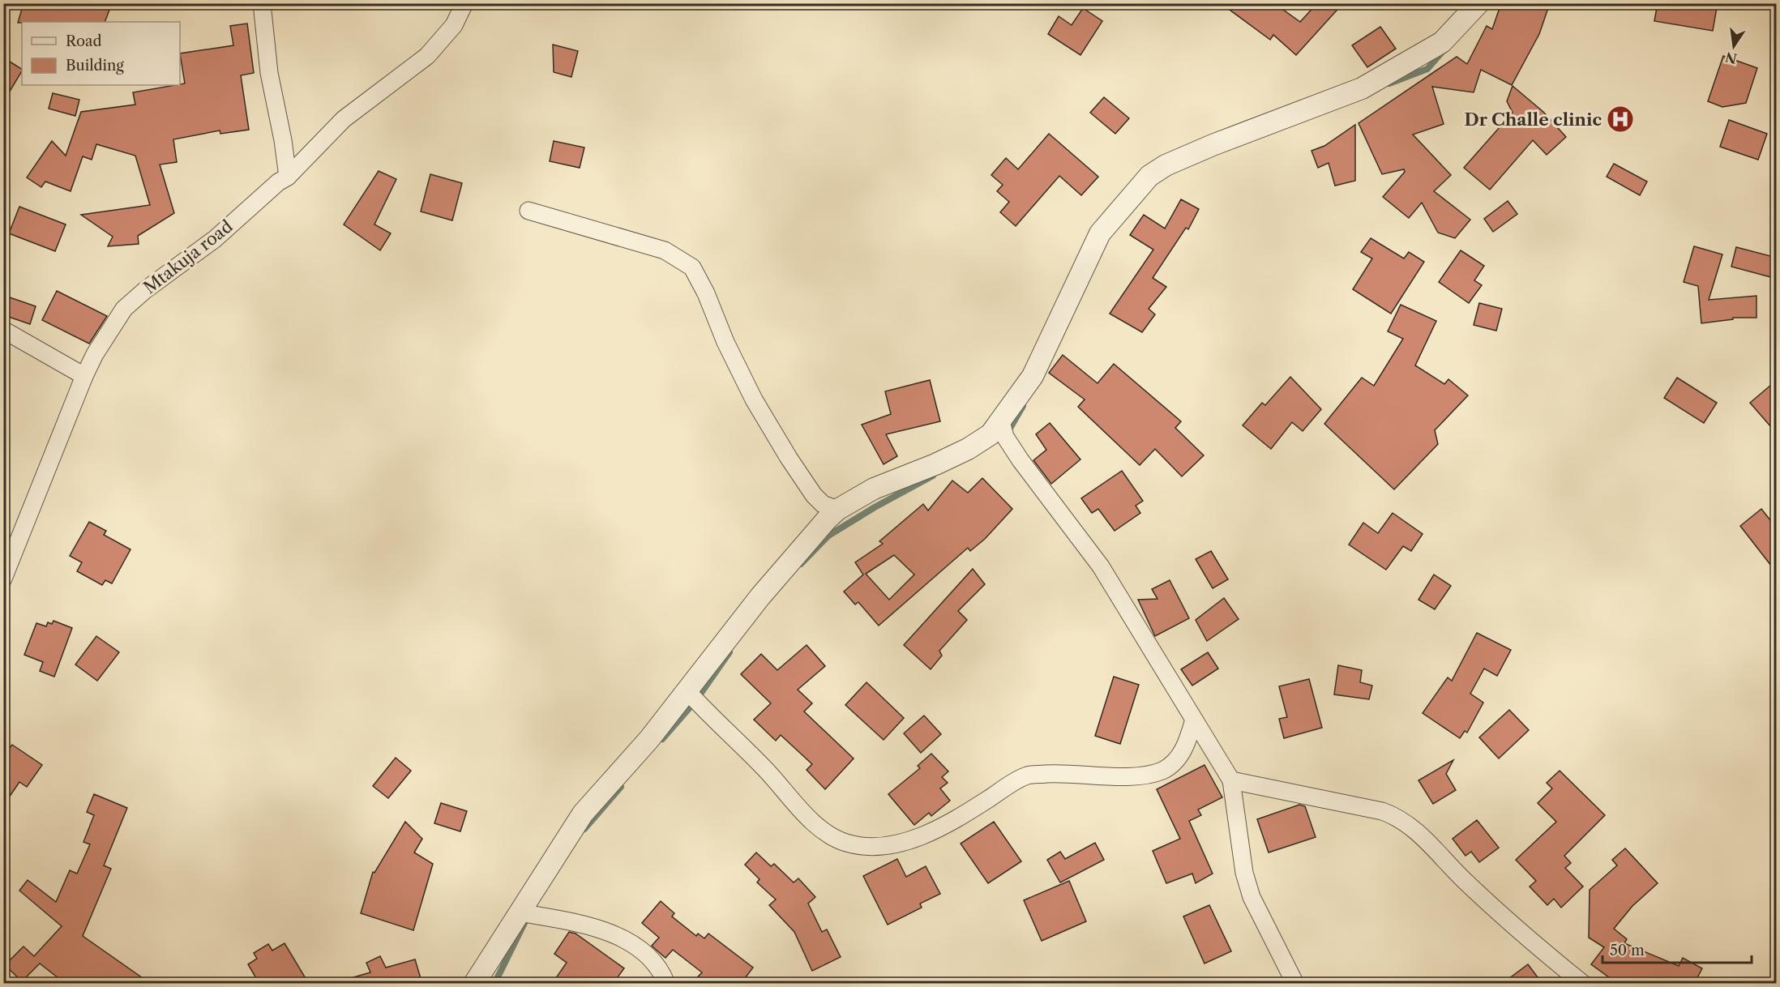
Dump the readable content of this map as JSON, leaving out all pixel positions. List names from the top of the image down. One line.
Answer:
{"streets":{"street":["Mtakuja road"]},"places":{"hospital":["Dr Challe clinic"]},"legend":["Road","Building"],"scale_bar":"50 m","north":"bottom"}
